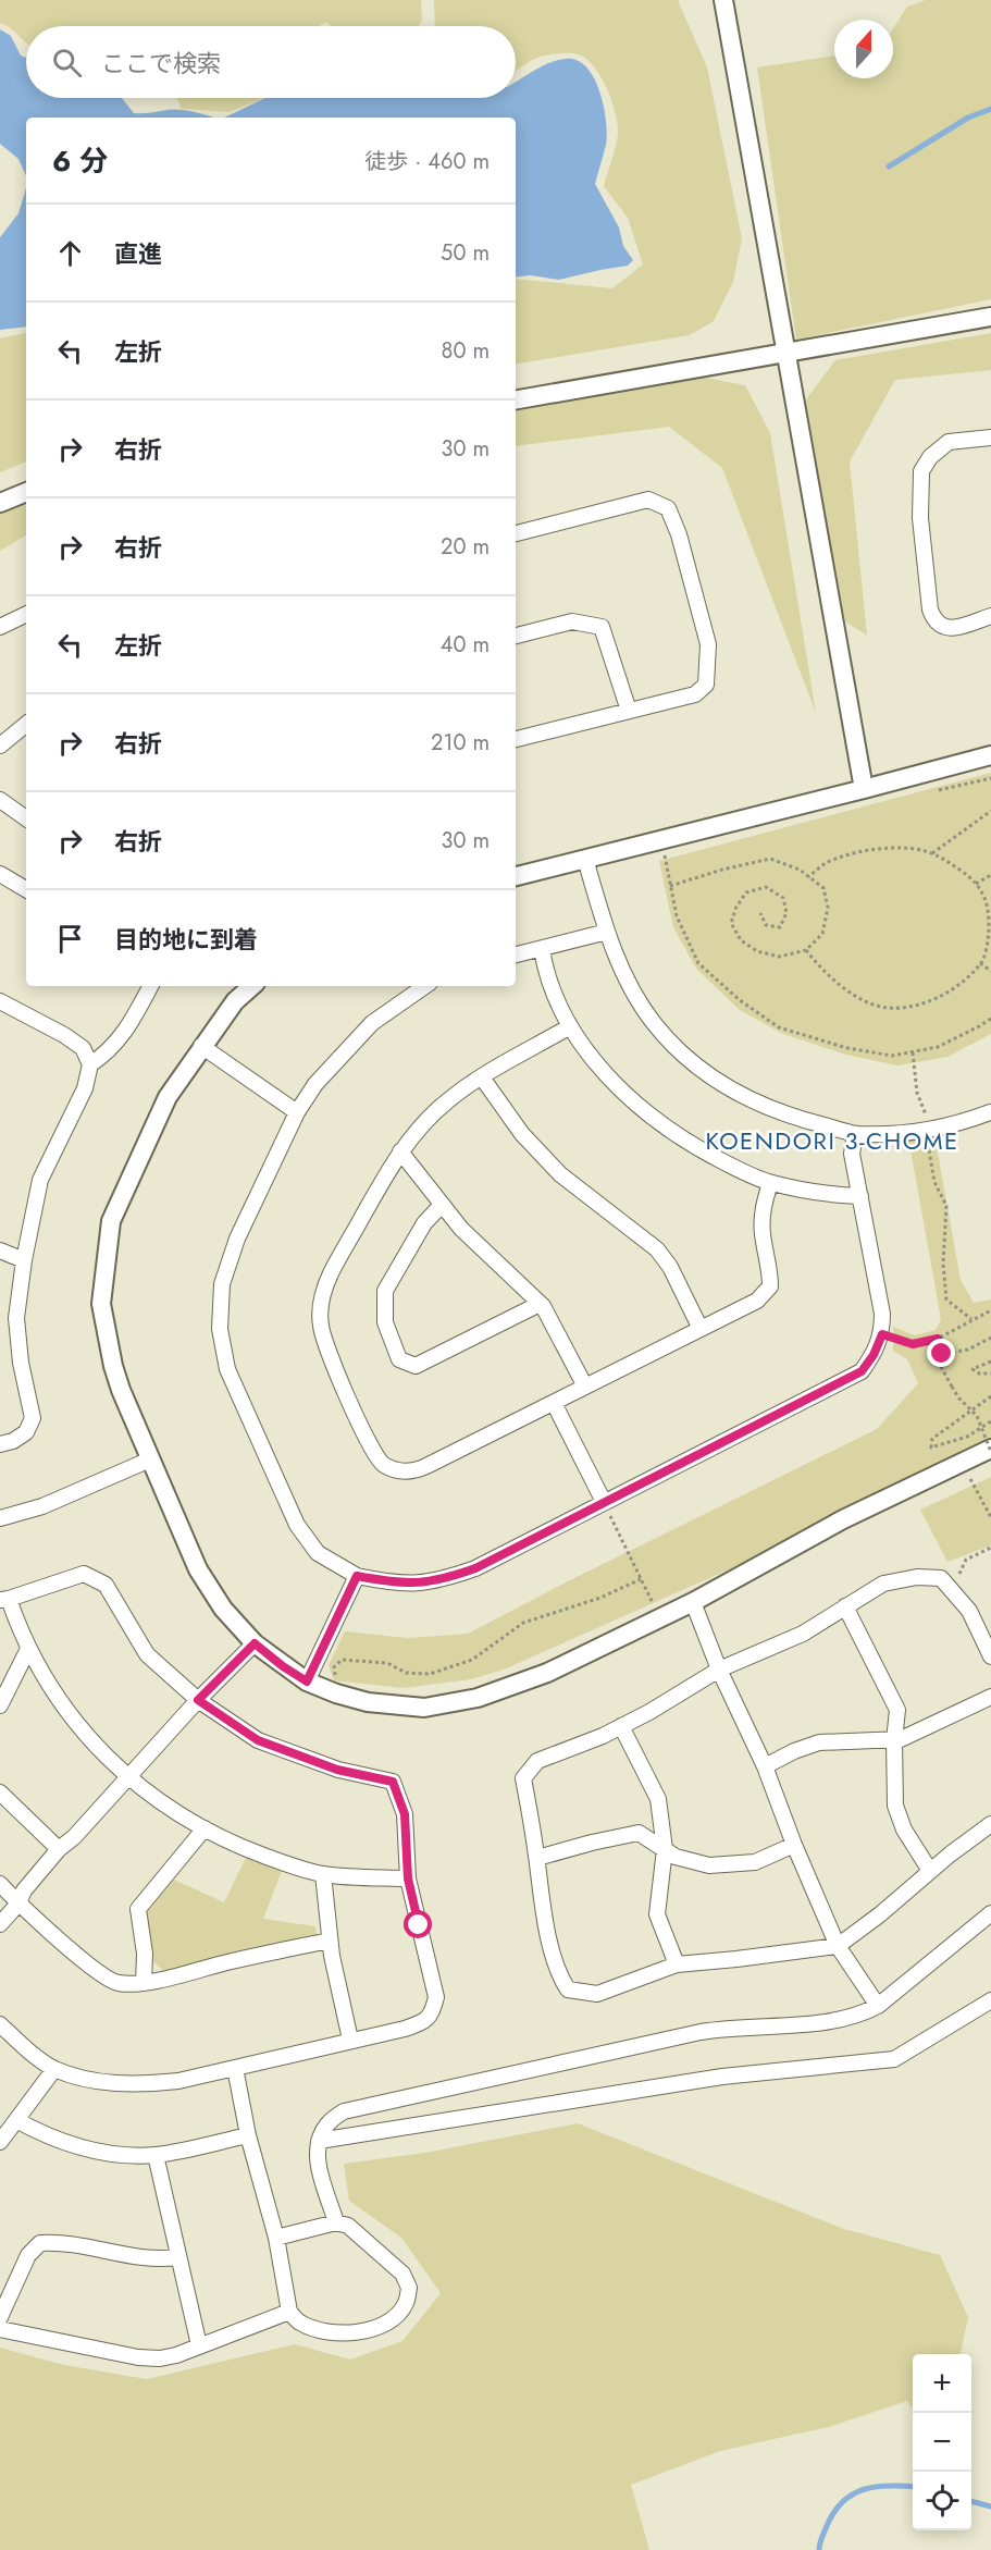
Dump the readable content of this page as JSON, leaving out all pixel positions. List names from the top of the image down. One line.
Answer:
{"districts":["KOENDORI 3-CHOME"],"north":"top","page":{"search":"ここで検索","heading":["6 分","徒歩 · 460 m"],"list":[["直進","50 m"],["左折","80 m"],["右折","30 m"],["右折","20 m"],["左折","40 m"],["右折","210 m"],["右折","30 m"],"目的地に到着"],"map_buttons":["+","−"]}}
